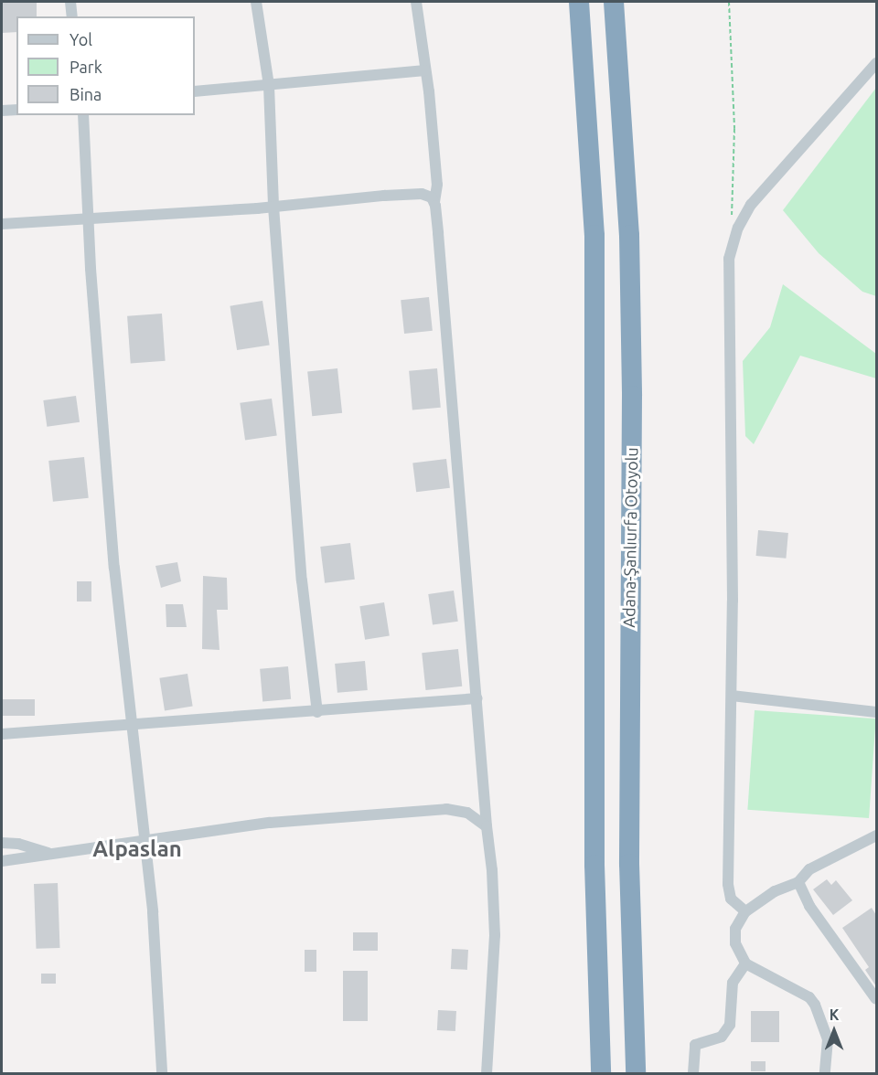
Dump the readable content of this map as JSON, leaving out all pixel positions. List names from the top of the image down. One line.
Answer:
{"streets":{"highway":["Adana-Şanlıurfa Otoyolu"]},"districts":["Alpaslan"],"legend":["Yol","Park","Bina"],"north":"top"}
